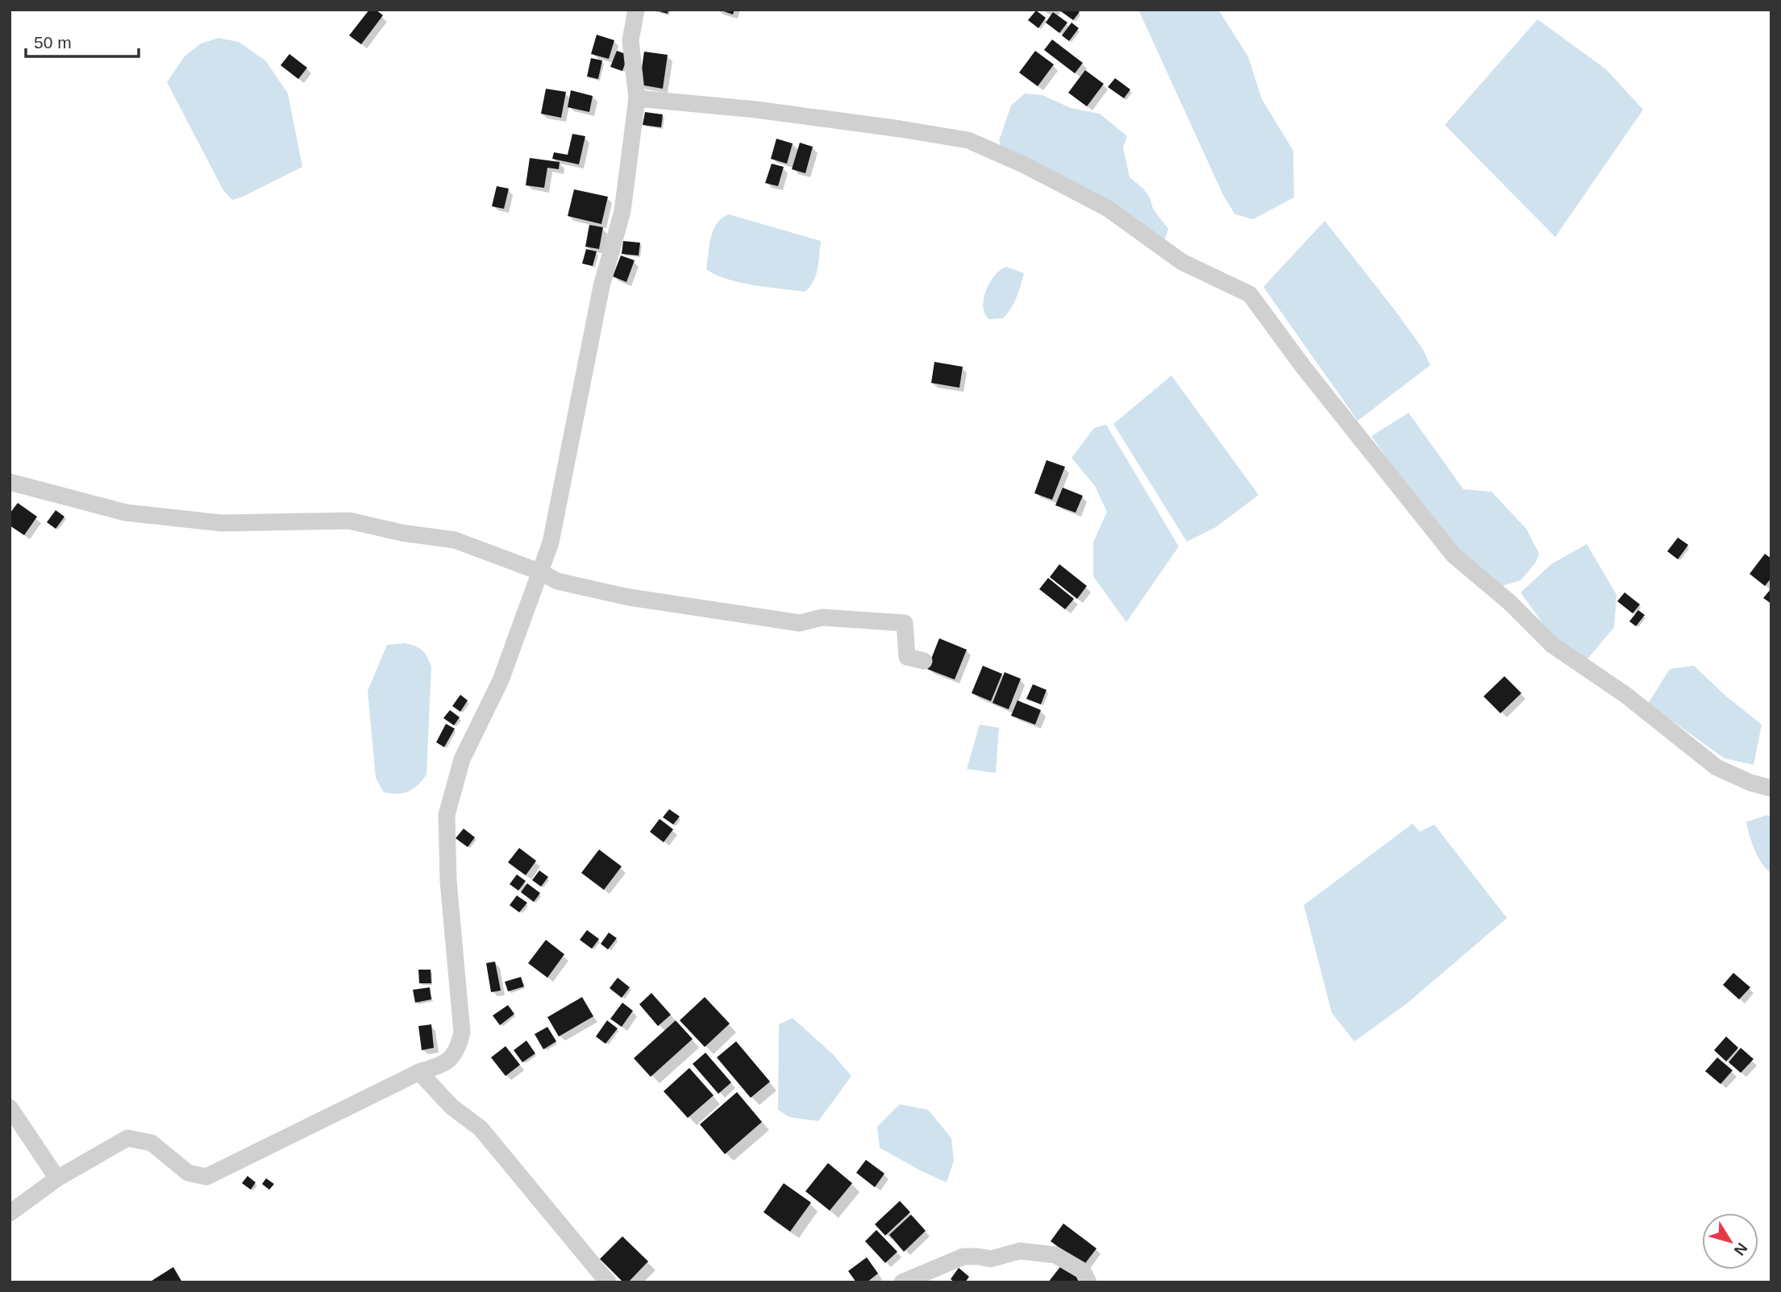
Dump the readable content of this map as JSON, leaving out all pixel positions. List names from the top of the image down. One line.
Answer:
{"scale_bar":"50 m","north":"bottom right"}
